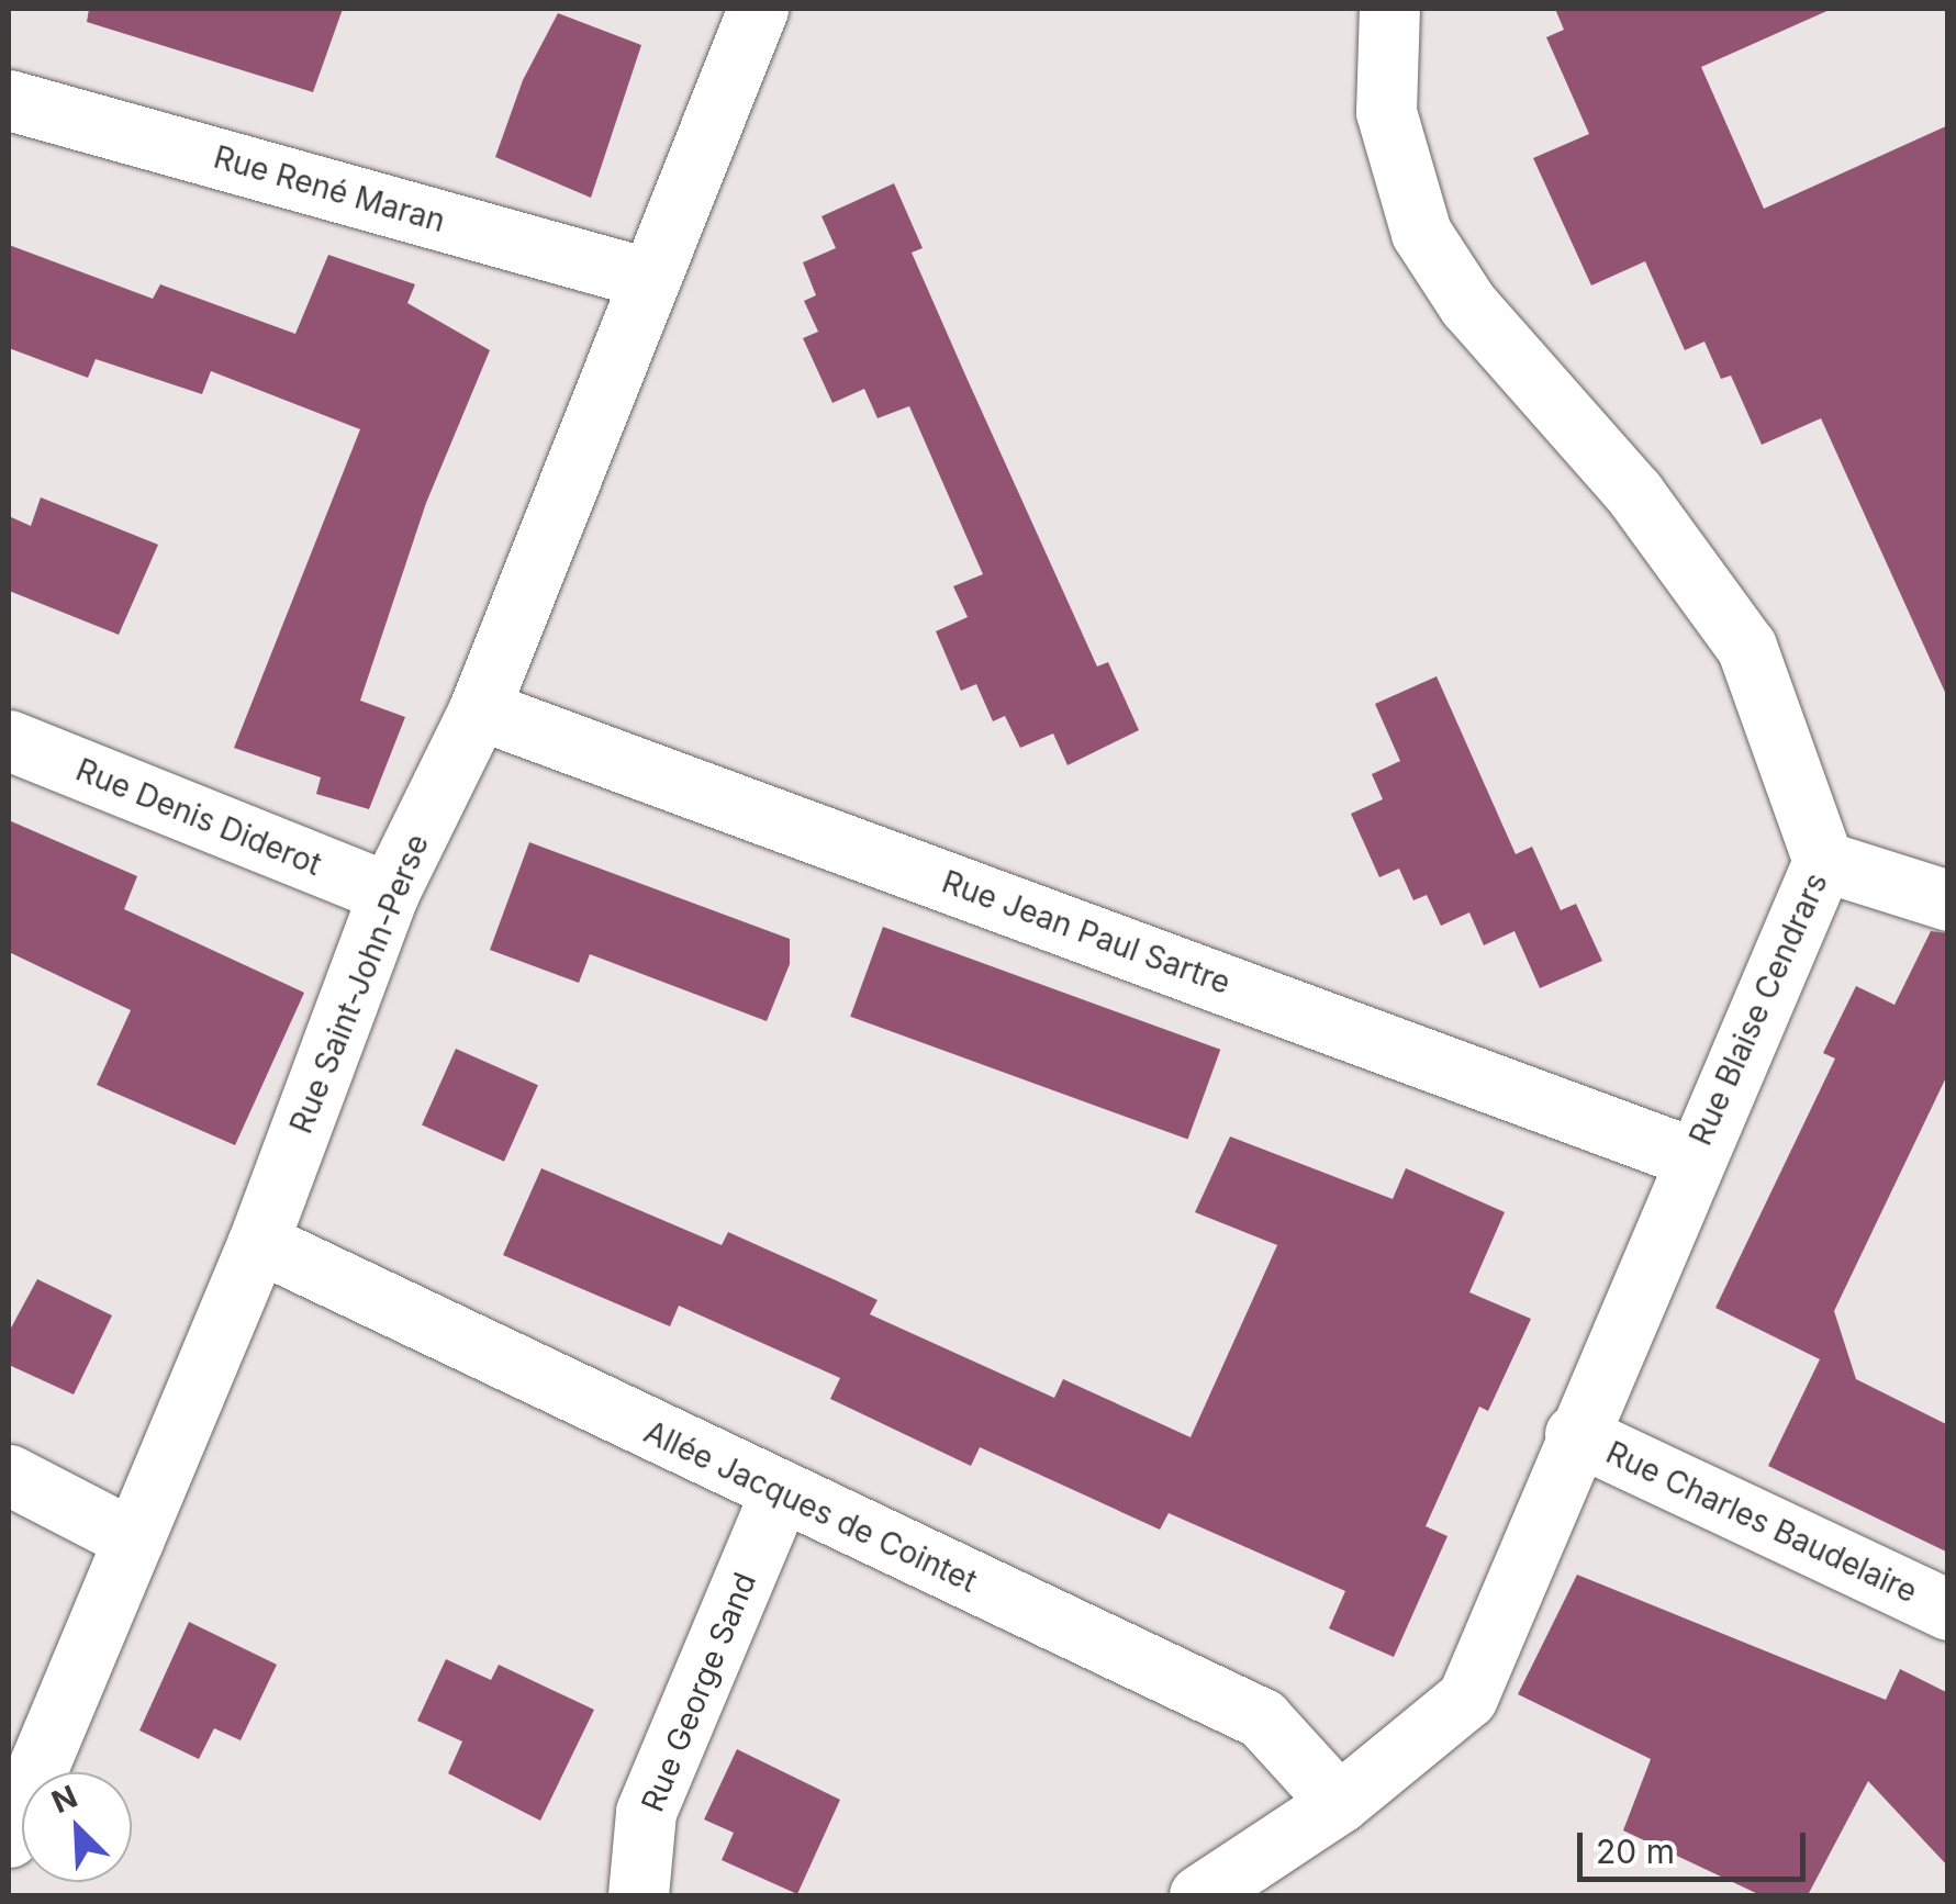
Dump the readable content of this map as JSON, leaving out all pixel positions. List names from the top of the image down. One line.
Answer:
{"streets":{"street":["Rue René Maran","Rue Denis Diderot","Rue Jean Paul Sartre","Rue Saint-John-Perse","Rue Blaise Cendrars","Allée Jacques de Cointet","Rue Charles Baudelaire","Rue George Sand"]},"crossings":[["Rue René Maran","Rue Saint-John-Perse"],["Rue Denis Diderot","Rue Saint-John-Perse"],["Rue Jean Paul Sartre","Rue Saint-John-Perse"],["Rue Jean Paul Sartre","Rue Blaise Cendrars"],["Rue Saint-John-Perse","Allée Jacques de Cointet"],["Rue Blaise Cendrars","Allée Jacques de Cointet"],["Rue Blaise Cendrars","Rue Charles Baudelaire"],["Allée Jacques de Cointet","Rue George Sand"]],"scale_bar":"20 m","north":"top left"}
